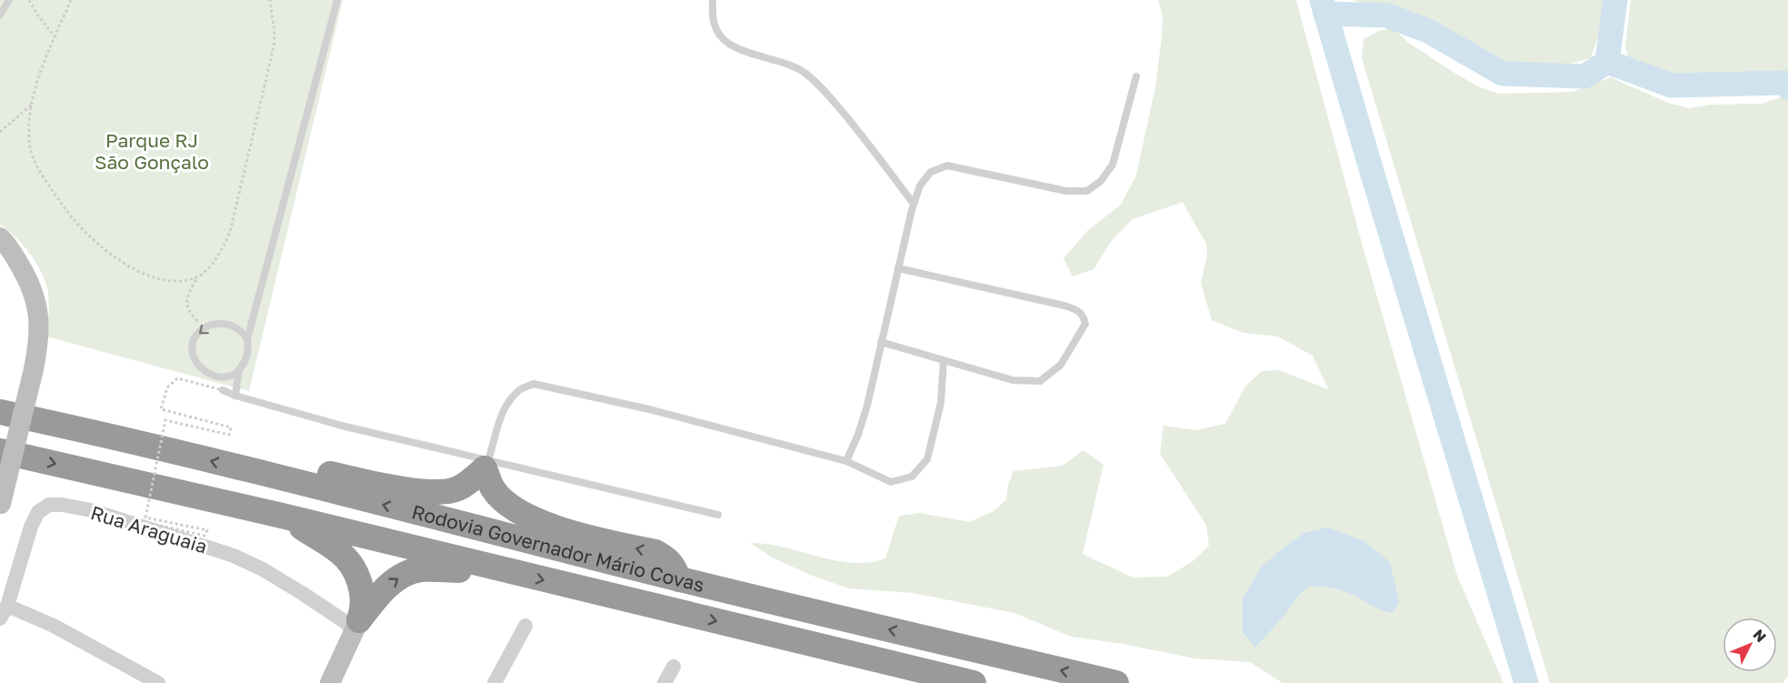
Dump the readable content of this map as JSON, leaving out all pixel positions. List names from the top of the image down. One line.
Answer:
{"streets":{"highway":["Rodovia Governador Mário Covas"],"street":["Rua Araguaia"]},"parks":["Parque RJ São Gonçalo"],"north":"top right"}
